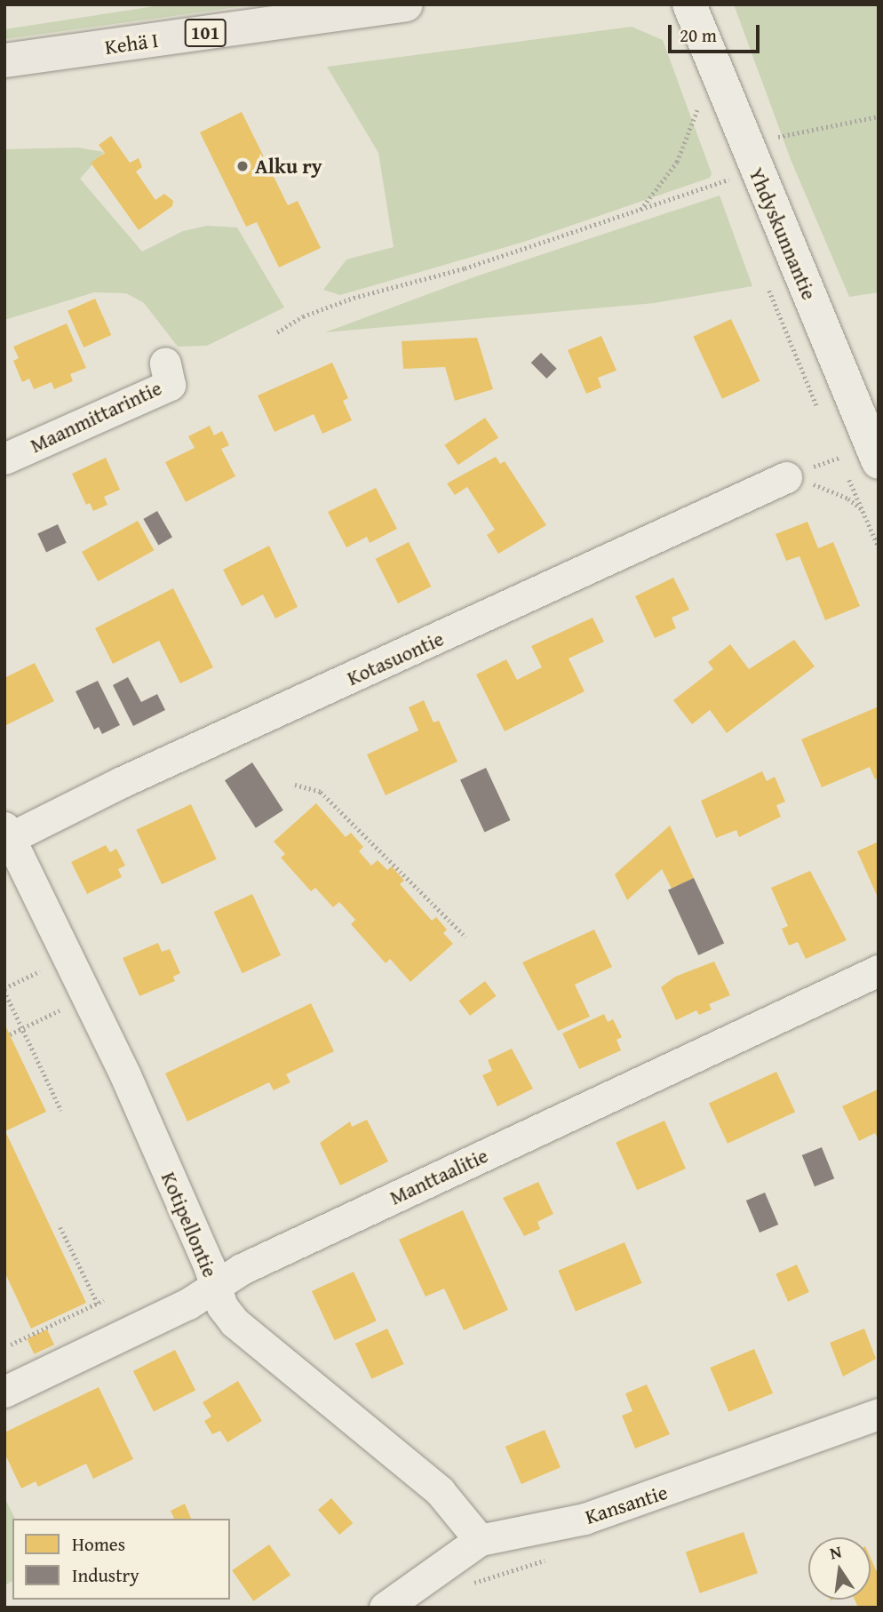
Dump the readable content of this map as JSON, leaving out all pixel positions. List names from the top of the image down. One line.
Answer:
{"streets":{"highway":["101","Kehä I"],"main road":["Yhdyskunnantie"],"street":["Maanmittarintie","Kotasuontie","Manttaalitie","Kotipellontie","Kansantie"]},"crossings":[["Kotasuontie","Kotipellontie"],["Manttaalitie","Kotipellontie"],["Kotipellontie","Kansantie"]],"places":["Alku ry"],"legend":["Homes","Industry"],"scale_bar":"20 m","north":"top"}
